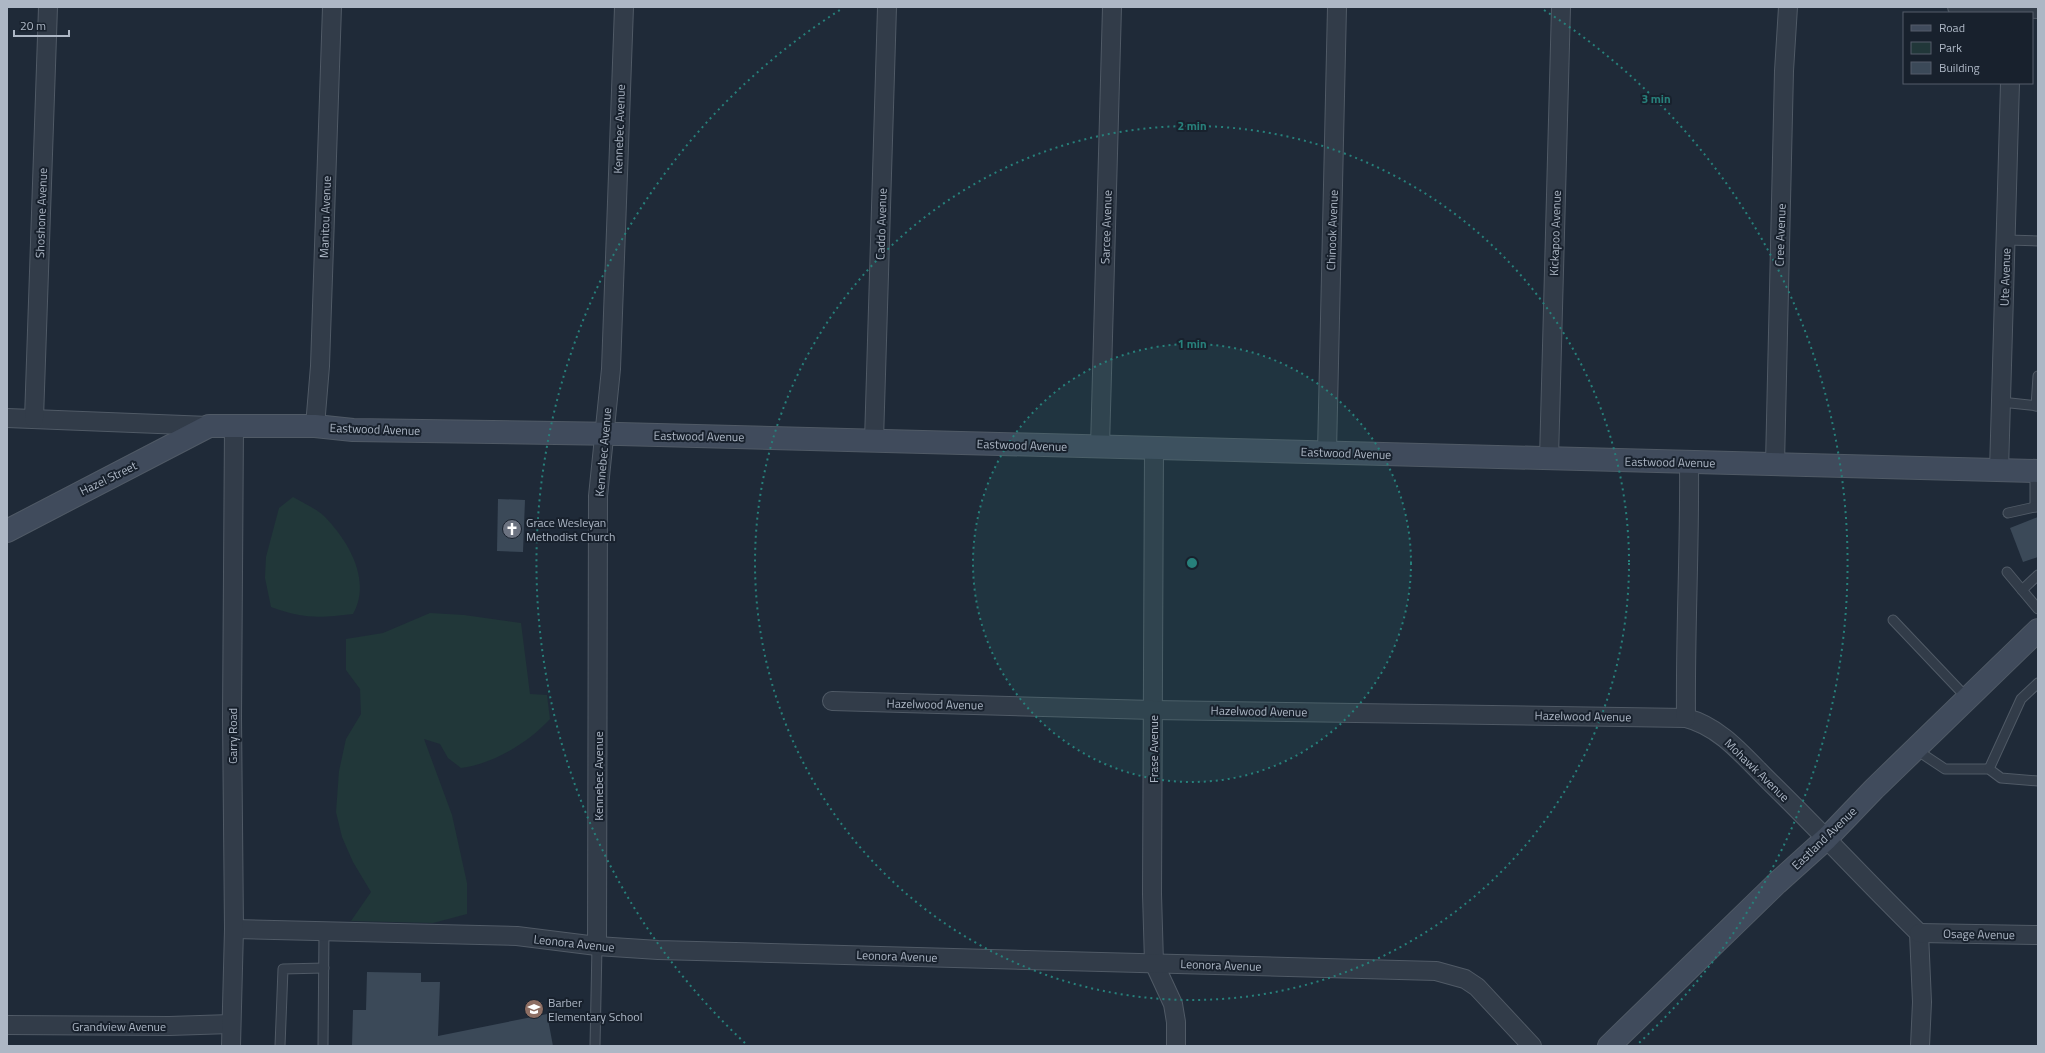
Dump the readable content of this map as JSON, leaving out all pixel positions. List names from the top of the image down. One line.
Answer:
{"streets":{"street":["Kennebec Avenue","Shoshone Avenue","Manitou Avenue","Caddo Avenue","Sarcee Avenue","Chinook Avenue","Kickapoo Avenue","Cree Avenue","Ute Avenue","Eastwood Avenue","Hazel Street","Hazelwood Avenue","Garry Road","Frase Avenue","Mohawk Avenue","Eastland Avenue","Osage Avenue","Leonora Avenue","Grandview Avenue"]},"crossings":[["Kennebec Avenue","Eastwood Avenue"],["Kennebec Avenue","Leonora Avenue"],["Shoshone Avenue","Eastwood Avenue"],["Manitou Avenue","Eastwood Avenue"],["Caddo Avenue","Eastwood Avenue"],["Sarcee Avenue","Eastwood Avenue"],["Chinook Avenue","Eastwood Avenue"],["Kickapoo Avenue","Eastwood Avenue"],["Cree Avenue","Eastwood Avenue"],["Ute Avenue","Eastwood Avenue"],["Eastwood Avenue","Hazel Street"],["Eastwood Avenue","Garry Road"],["Eastwood Avenue","Frase Avenue"],["Hazelwood Avenue","Frase Avenue"],["Hazelwood Avenue","Mohawk Avenue"],["Garry Road","Leonora Avenue"],["Garry Road","Grandview Avenue"],["Frase Avenue","Leonora Avenue"],["Mohawk Avenue","Eastland Avenue"],["Mohawk Avenue","Osage Avenue"]],"places":{"church":["Grace Wesleyan Methodist Church"],"school or university":["Barber Elementary School"]},"legend":["Road","Park","Building"],"scale_bar":"20 m","rings":["3 min","2 min","1 min"]}
